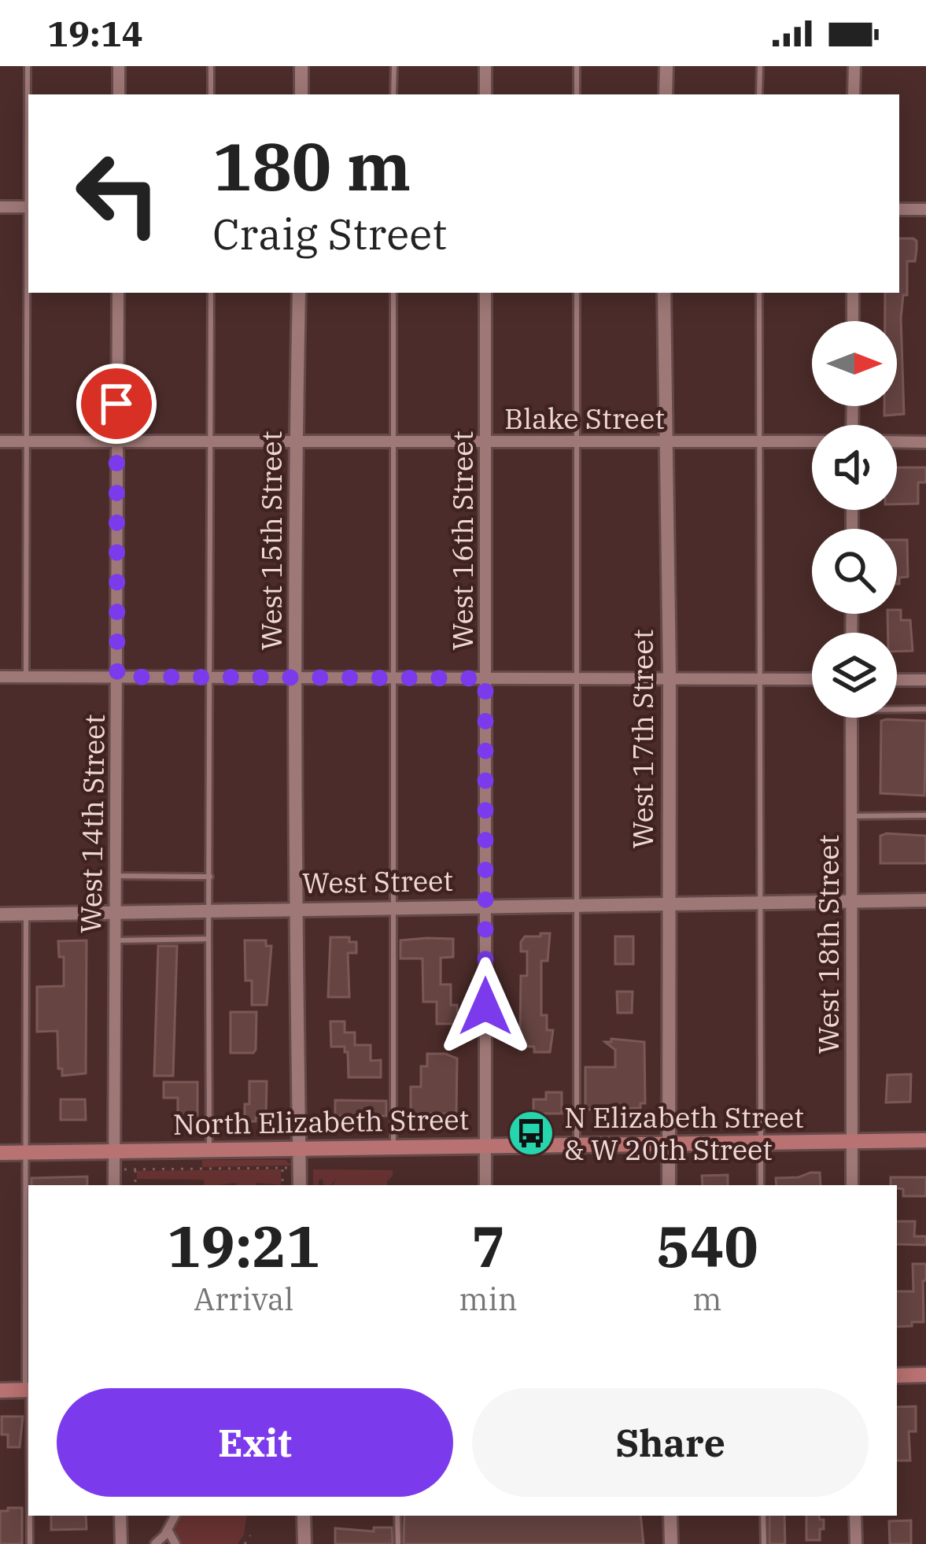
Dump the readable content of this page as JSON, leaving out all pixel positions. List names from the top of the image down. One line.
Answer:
{"streets":{"main road":["North Elizabeth Street"],"street":["Blake Street","West 15th Street","West 16th Street","West 17th Street","West 14th Street","West Street","West 18th Street"]},"crossings":[["Blake Street","West 15th Street"],["Blake Street","West 16th Street"],["Blake Street","West 17th Street"],["Blake Street","West 14th Street"],["West 15th Street","West Street"],["West 15th Street","North Elizabeth Street"],["West 16th Street","West Street"],["West 16th Street","North Elizabeth Street"],["West 17th Street","West Street"],["West 17th Street","North Elizabeth Street"],["West 14th Street","West Street"],["West 14th Street","North Elizabeth Street"],["West Street","West 18th Street"],["West 18th Street","North Elizabeth Street"]],"places":{"bus stop":["N Elizabeth Street & W 20th Street"]},"north":"right","page":{"status":"19:14","turn":["180 m","Craig Street"],"eta":["19:21","Arrival","7","min","540","m"],"buttons":["Exit","Share"]}}
